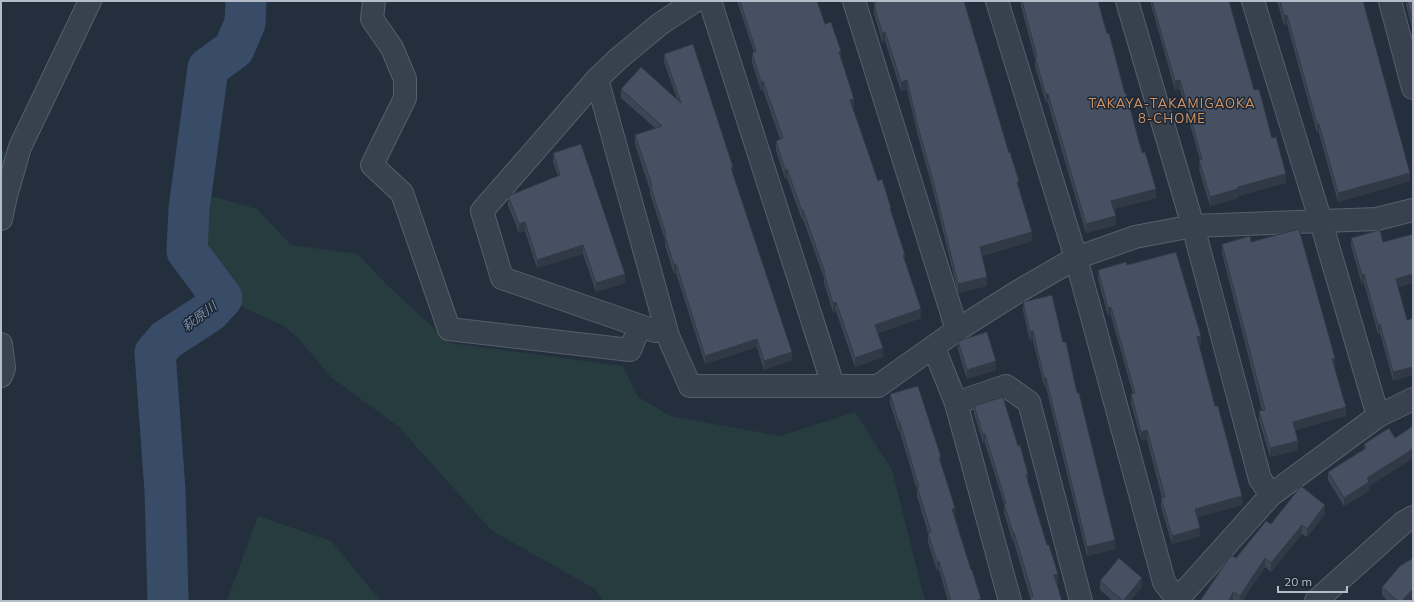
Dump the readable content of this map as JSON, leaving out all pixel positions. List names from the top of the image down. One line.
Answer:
{"districts":["TAKAYA-TAKAMIGAOKA 8-CHOME"],"water":["萩原川"],"scale_bar":"20 m"}
